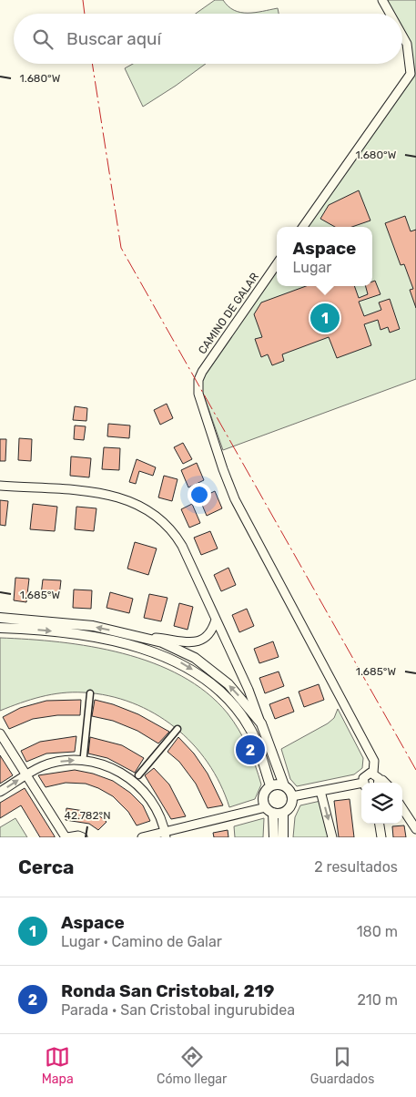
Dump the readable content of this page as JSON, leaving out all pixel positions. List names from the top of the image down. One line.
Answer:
{"streets":{"street":["CAMINO DE GALAR"]},"page":{"search":"Buscar aquí","popup":["Aspace","Lugar"],"pins":["1","2"],"heading":["Cerca","2 resultados"],"list":[{"mark":"1","name":"Aspace","note":"Lugar · Camino de Galar","value":"180 m"},{"mark":"2","name":"Ronda San Cristobal, 219","note":"Parada · San Cristobal ingurubidea","value":"210 m"}],"nav":["Mapa","Cómo llegar","Guardados"]},"coordinates":["1.680°W","1.685°W","42.782°N"]}
